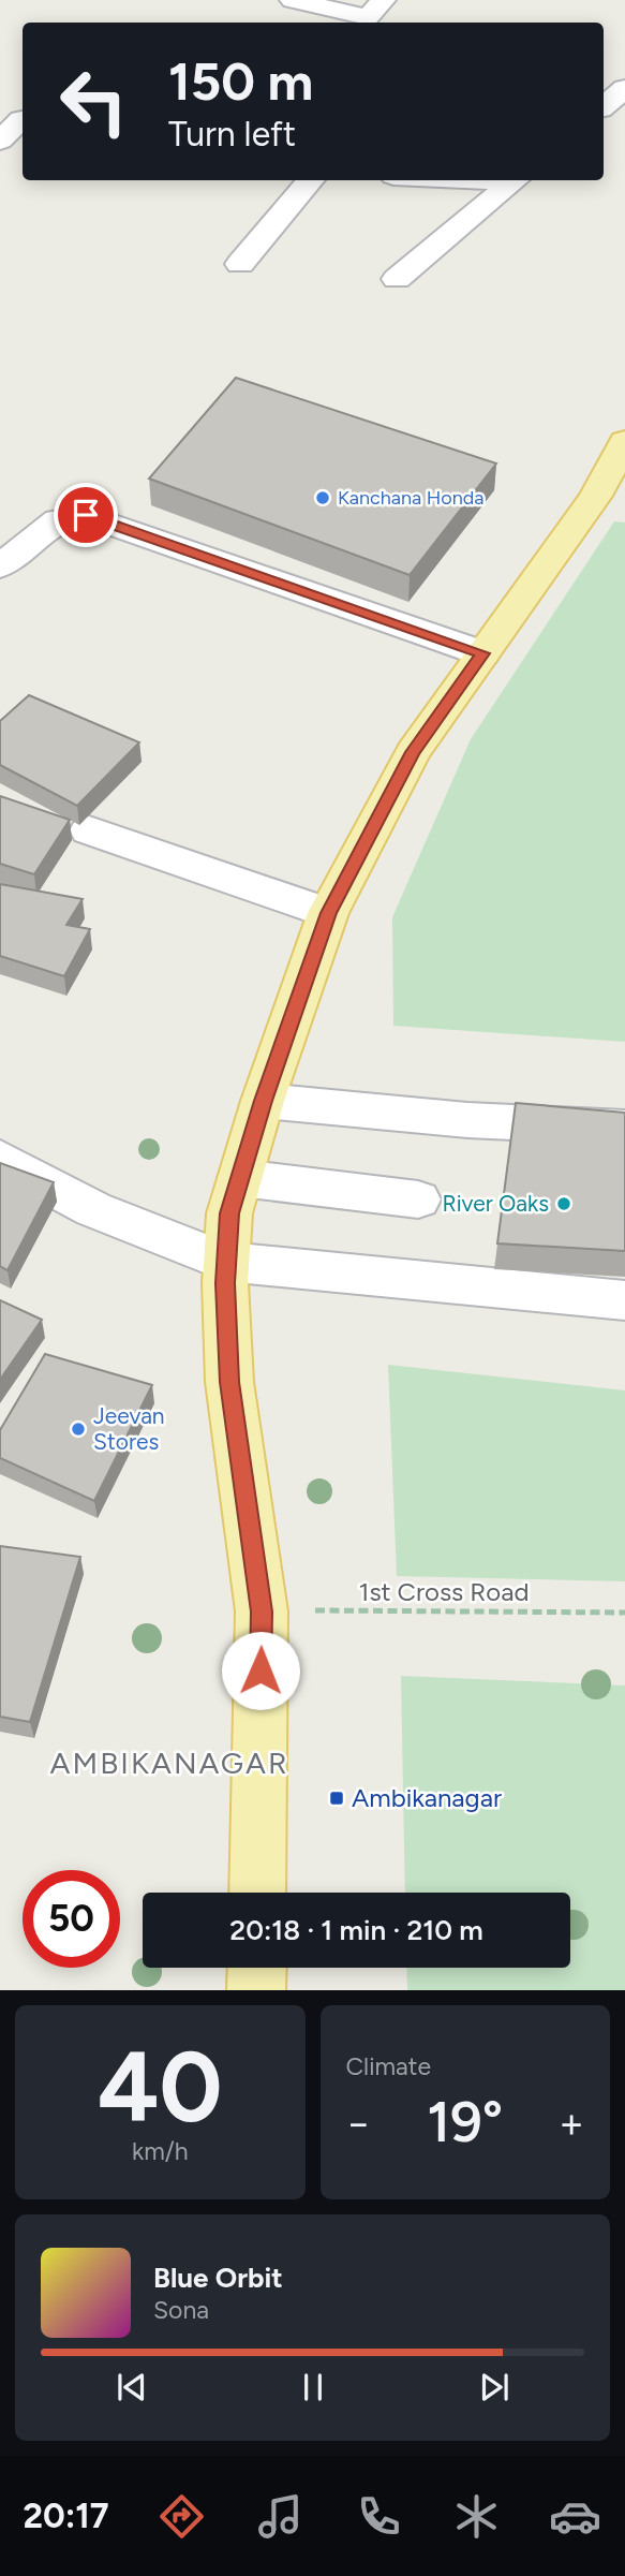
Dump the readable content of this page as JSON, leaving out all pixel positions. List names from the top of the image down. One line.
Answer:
{"streets":{"path":["1st Cross Road"]},"districts":["AMBIKANAGAR"],"places":{"other":["Kanchana Honda","River Oaks","Jeevan Stores"],"transit":["Ambikanagar"]},"page":{"turn":["150 m","Turn left"],"limit":"50","trip":"20:18 · 1 min · 210 m","tile":[["40","km/h"],"Climate"],"heat":["−","19°","+"],"song":["Blue Orbit","Sona"],"tabs":"20:17"}}
